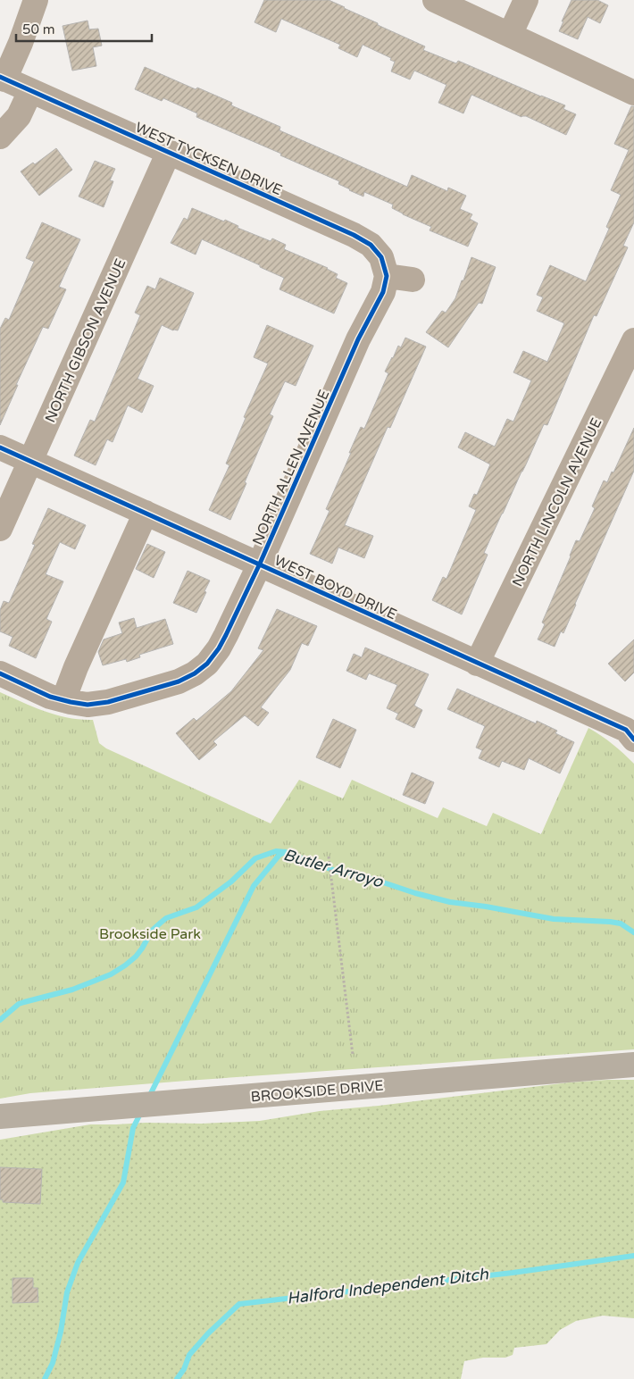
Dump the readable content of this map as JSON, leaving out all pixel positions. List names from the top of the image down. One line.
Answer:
{"streets":{"main road":["BROOKSIDE DRIVE"],"street":["WEST TYCKSEN DRIVE","NORTH GIBSON AVENUE","NORTH ALLEN AVENUE","NORTH LINCOLN AVENUE","WEST BOYD DRIVE"]},"crossings":[["WEST TYCKSEN DRIVE","NORTH GIBSON AVENUE"],["WEST TYCKSEN DRIVE","NORTH ALLEN AVENUE"],["NORTH GIBSON AVENUE","WEST BOYD DRIVE"],["NORTH ALLEN AVENUE","WEST BOYD DRIVE"],["NORTH LINCOLN AVENUE","WEST BOYD DRIVE"]],"water":["Butler Arroyo","Halford Independent Ditch"],"parks":["Brookside Park"],"scale_bar":"50 m"}
